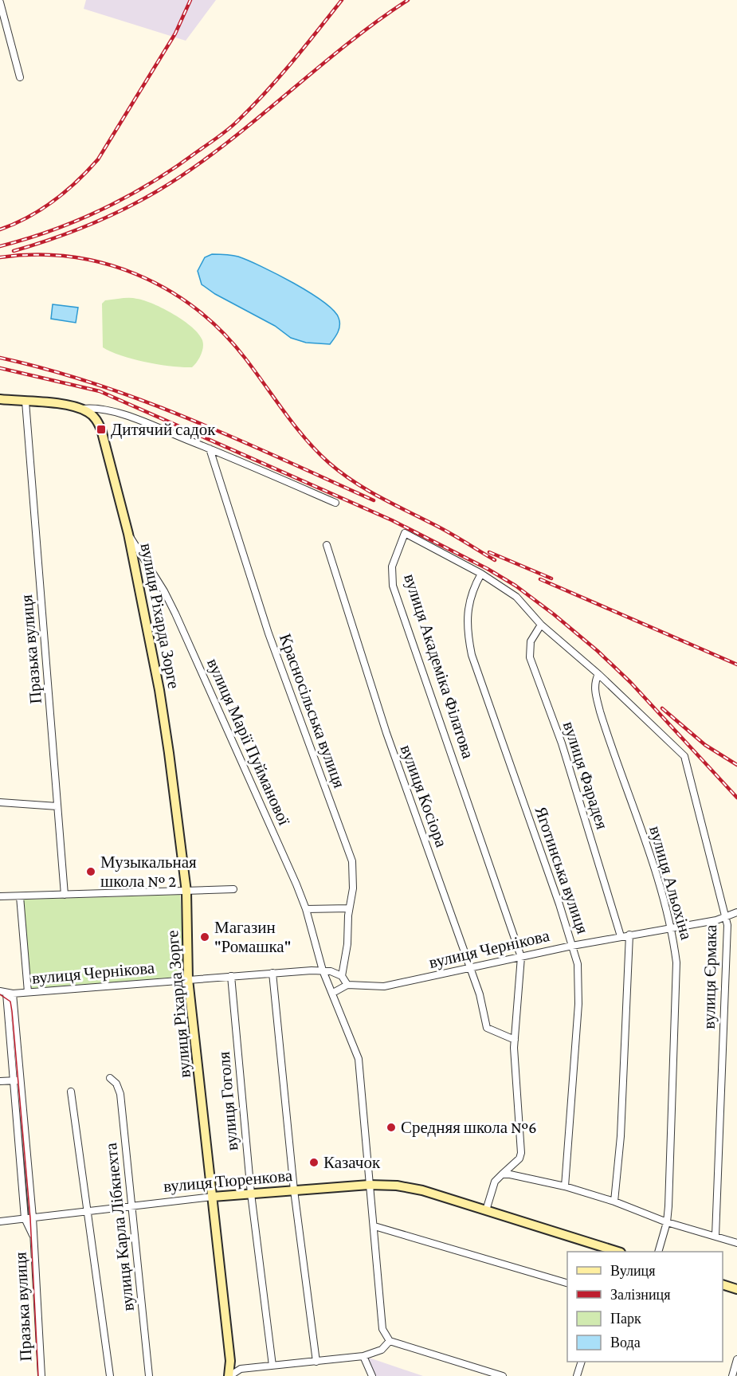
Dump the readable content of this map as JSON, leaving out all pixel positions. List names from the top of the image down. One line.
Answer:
{"streets":{"street":["вулиця Ріхарда Зорге","Празька вулиця","вулиця Академіка Філатова","Красносільська вулиця","вулиця Марії Пуйманової","вулиця Фарадея","вулиця Косіора","Яготинська вулиця","вулиця Альохіна","вулиця Чернікова","вулиця Єрмака","вулиця Гоголя","вулиця Тюренкова","вулиця Карла Лібкнехта"]},"crossings":[["вулиця Ріхарда Зорге","вулиця Марії Пуйманової"],["вулиця Ріхарда Зорге","вулиця Чернікова"],["вулиця Ріхарда Зорге","вулиця Тюренкова"],["Празька вулиця","вулиця Чернікова"],["Празька вулиця","вулиця Тюренкова"],["вулиця Академіка Філатова","вулиця Фарадея"],["вулиця Академіка Філатова","Яготинська вулиця"],["вулиця Академіка Філатова","вулиця Альохіна"],["вулиця Академіка Філатова","вулиця Чернікова"],["вулиця Академіка Філатова","вулиця Єрмака"],["вулиця Марії Пуйманової","вулиця Чернікова"],["вулиця Фарадея","вулиця Чернікова"],["вулиця Косіора","вулиця Чернікова"],["Яготинська вулиця","вулиця Чернікова"],["вулиця Альохіна","вулиця Чернікова"],["вулиця Альохіна","вулиця Єрмака"],["вулиця Чернікова","вулиця Єрмака"],["вулиця Чернікова","вулиця Гоголя"],["вулиця Гоголя","вулиця Тюренкова"],["вулиця Тюренкова","вулиця Карла Лібкнехта"]],"places":{"transit":["Дитячий садок"],"other":["Музыкальная школа № 2","Магазин \"Ромашка\"","Средняя школа №6","Казачок"]},"legend":["Вулиця","Залізниця","Парк","Вода"]}
